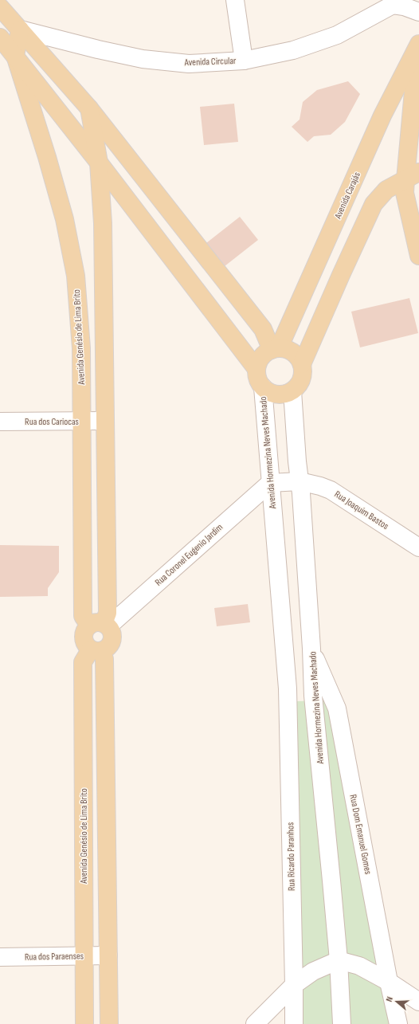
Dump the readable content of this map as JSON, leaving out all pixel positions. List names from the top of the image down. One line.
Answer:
{"streets":{"main road":["Avenida Carajás","Avenida Genésio de Lima Brito"],"street":["Avenida Circular","Rua dos Cariocas","Avenida Hormezina Neves Machado","Rua Joaquim Bastos","Rua Coronel Eugenio Jardim","Rua Dom Emanuel Gomes","Rua Ricardo Paranhos","Rua dos Paraenses"]},"crossings":[["Avenida Carajás","Avenida Hormezina Neves Machado"],["Avenida Genésio de Lima Brito","Rua dos Cariocas"],["Avenida Genésio de Lima Brito","Rua Coronel Eugenio Jardim"],["Avenida Genésio de Lima Brito","Rua dos Paraenses"],["Avenida Hormezina Neves Machado","Rua Joaquim Bastos"],["Avenida Hormezina Neves Machado","Rua Coronel Eugenio Jardim"],["Avenida Hormezina Neves Machado","Rua Dom Emanuel Gomes"],["Avenida Hormezina Neves Machado","Rua Ricardo Paranhos"],["Rua Joaquim Bastos","Rua Coronel Eugenio Jardim"]],"north":"left"}
